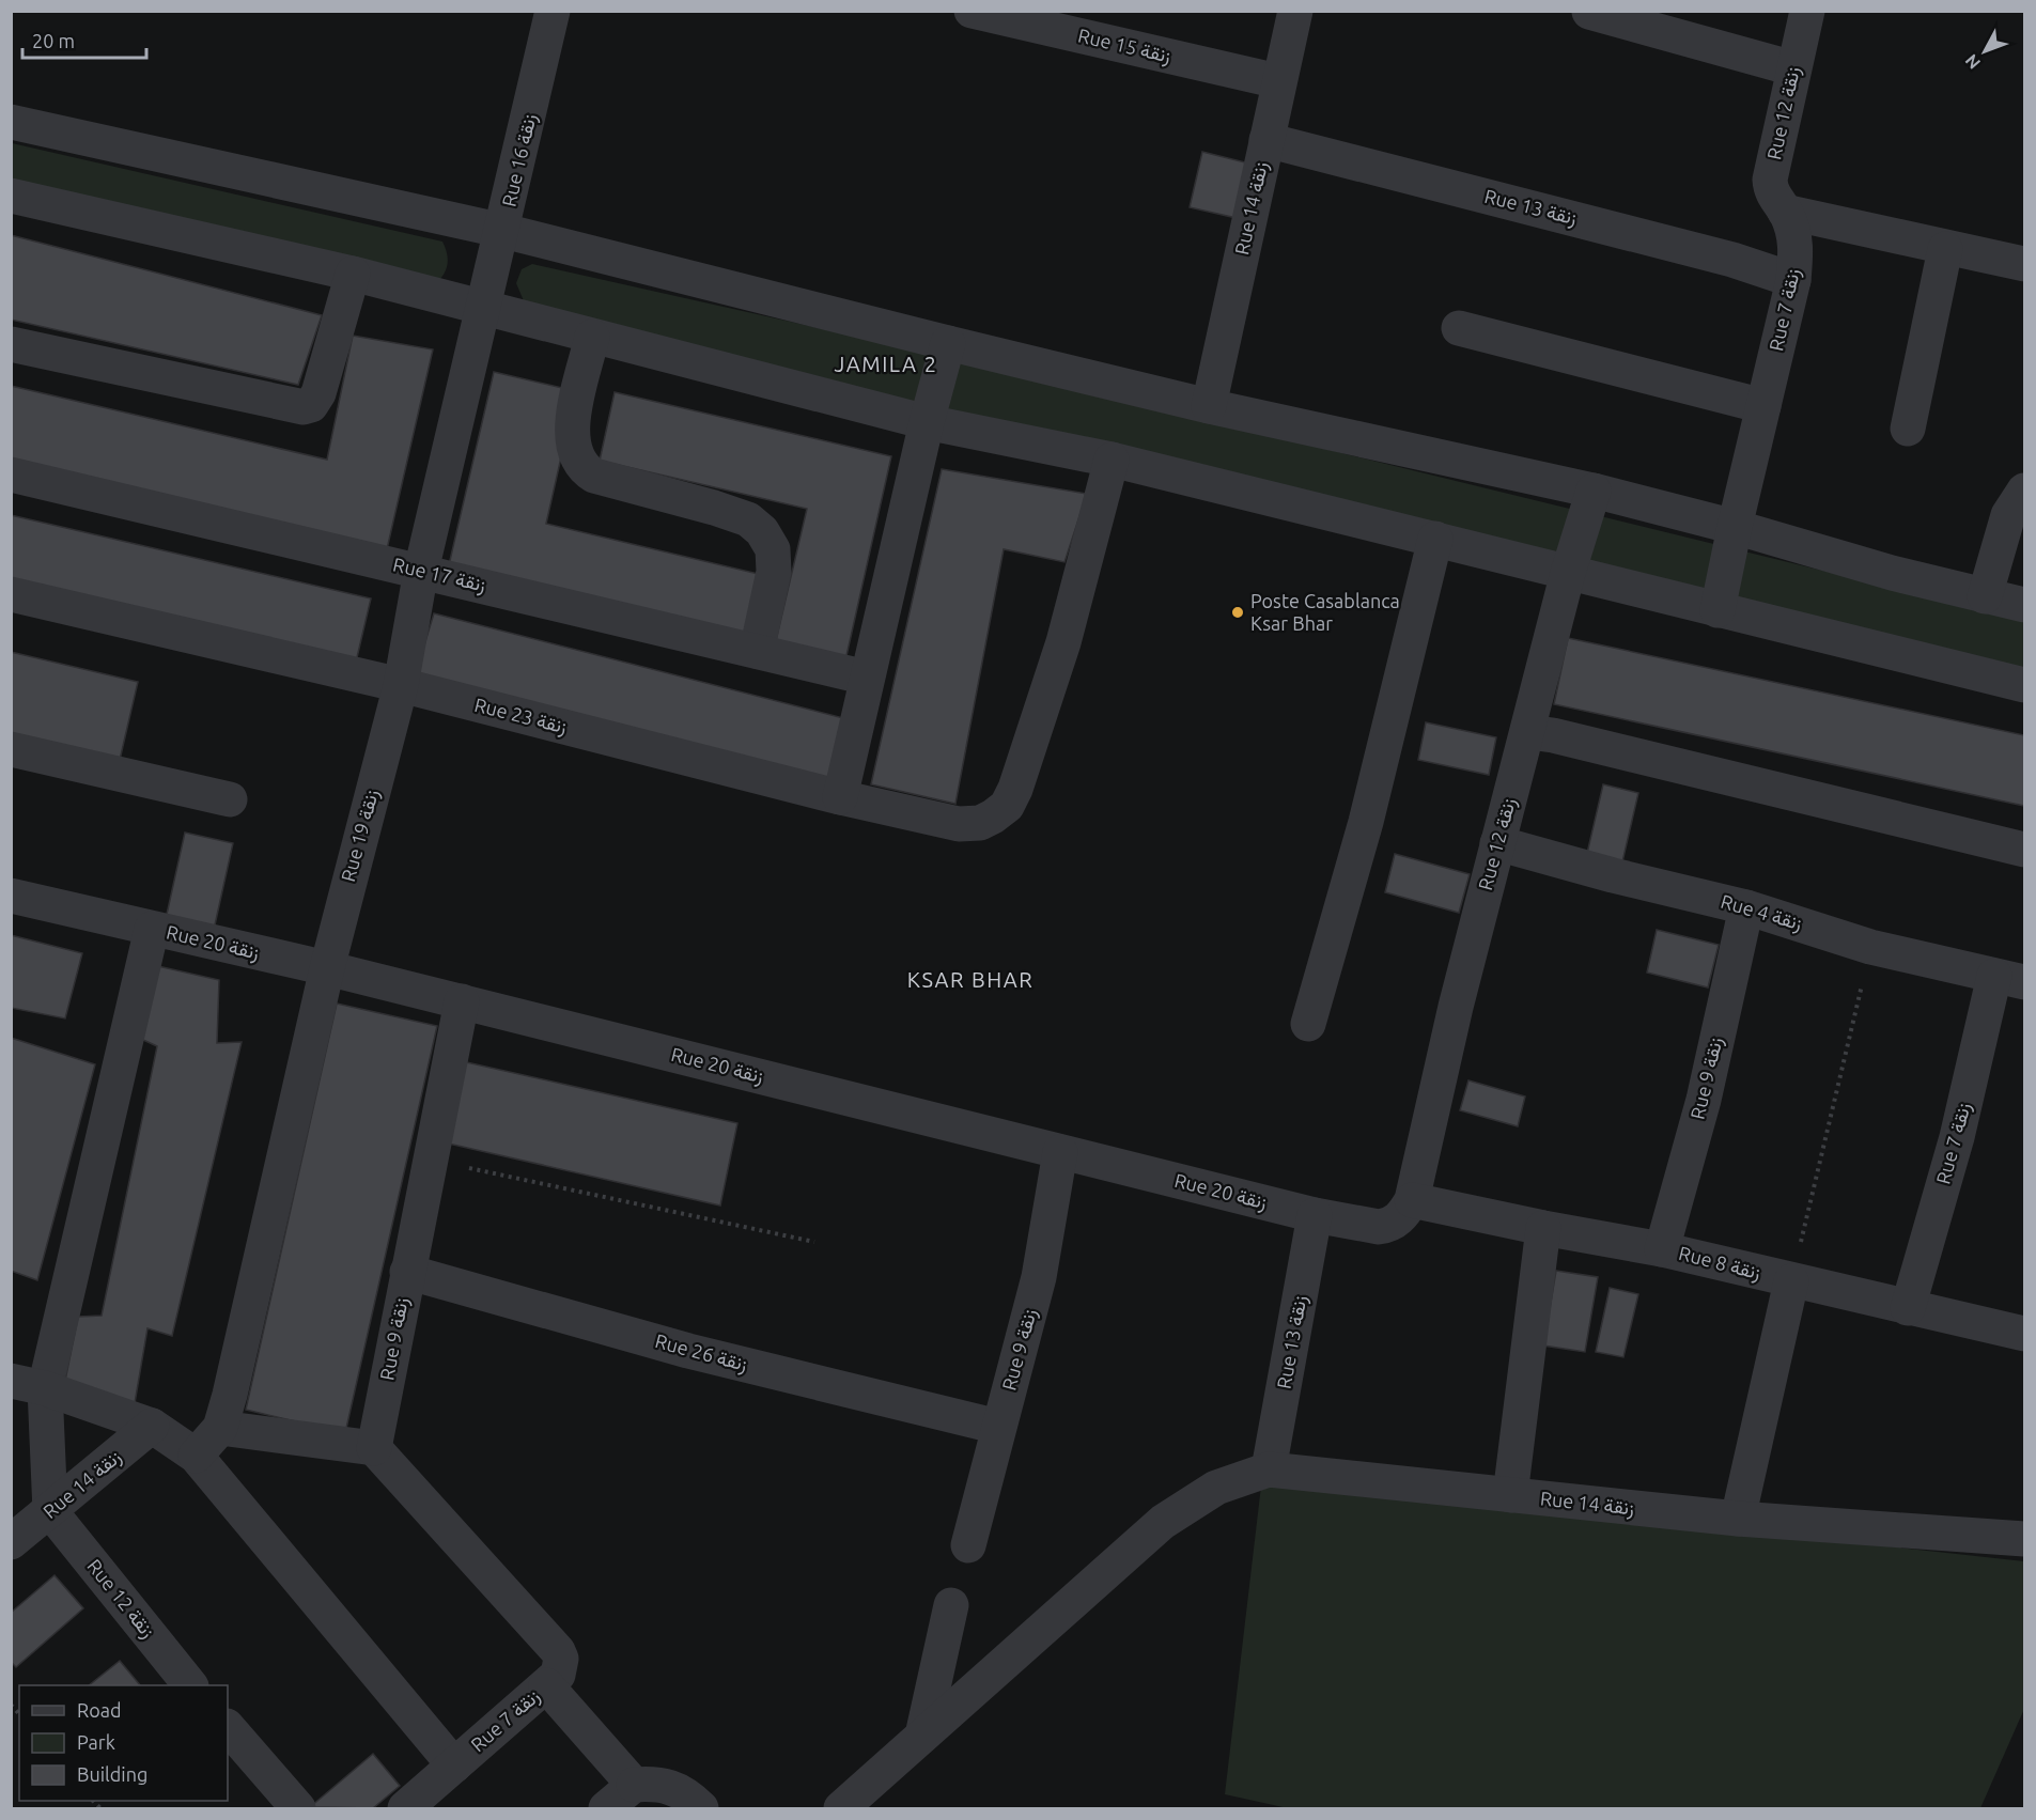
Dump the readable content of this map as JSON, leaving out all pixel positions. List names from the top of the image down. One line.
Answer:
{"streets":{"street":["Rue 15 زنقة","Rue 12 زنقة","Rue 16 زنقة","Rue 13 زنقة","Rue 14 زنقة","Rue 7 زنقة","Rue 17 زنقة","Rue 23 زنقة","Rue 19 زنقة","Rue 4 زنقة","Rue 20 زنقة","Rue 9 زنقة","Rue 8 زنقة","Rue 26 زنقة"]},"crossings":[["Rue 15 زنقة","Rue 14 زنقة"],["Rue 12 زنقة","Rue 14 زنقة"],["Rue 12 زنقة","Rue 7 زنقة"],["Rue 12 زنقة","Rue 4 زنقة"],["Rue 12 زنقة","Rue 20 زنقة"],["Rue 12 زنقة","Rue 8 زنقة"],["Rue 16 زنقة","Rue 19 زنقة"],["Rue 13 زنقة","Rue 14 زنقة"],["Rue 13 زنقة","Rue 7 زنقة"],["Rue 13 زنقة","Rue 20 زنقة"],["Rue 7 زنقة","Rue 4 زنقة"],["Rue 7 زنقة","Rue 9 زنقة"],["Rue 7 زنقة","Rue 8 زنقة"],["Rue 17 زنقة","Rue 19 زنقة"],["Rue 23 زنقة","Rue 19 زنقة"],["Rue 19 زنقة","Rue 20 زنقة"],["Rue 4 زنقة","Rue 9 زنقة"],["Rue 20 زنقة","Rue 9 زنقة"],["Rue 20 زنقة","Rue 8 زنقة"],["Rue 9 زنقة","Rue 8 زنقة"],["Rue 9 زنقة","Rue 26 زنقة"]],"districts":["JAMILA 2","KSAR BHAR"],"places":["Poste Casablanca Ksar Bhar"],"legend":["Road","Park","Building"],"scale_bar":"20 m","north":"bottom left"}
